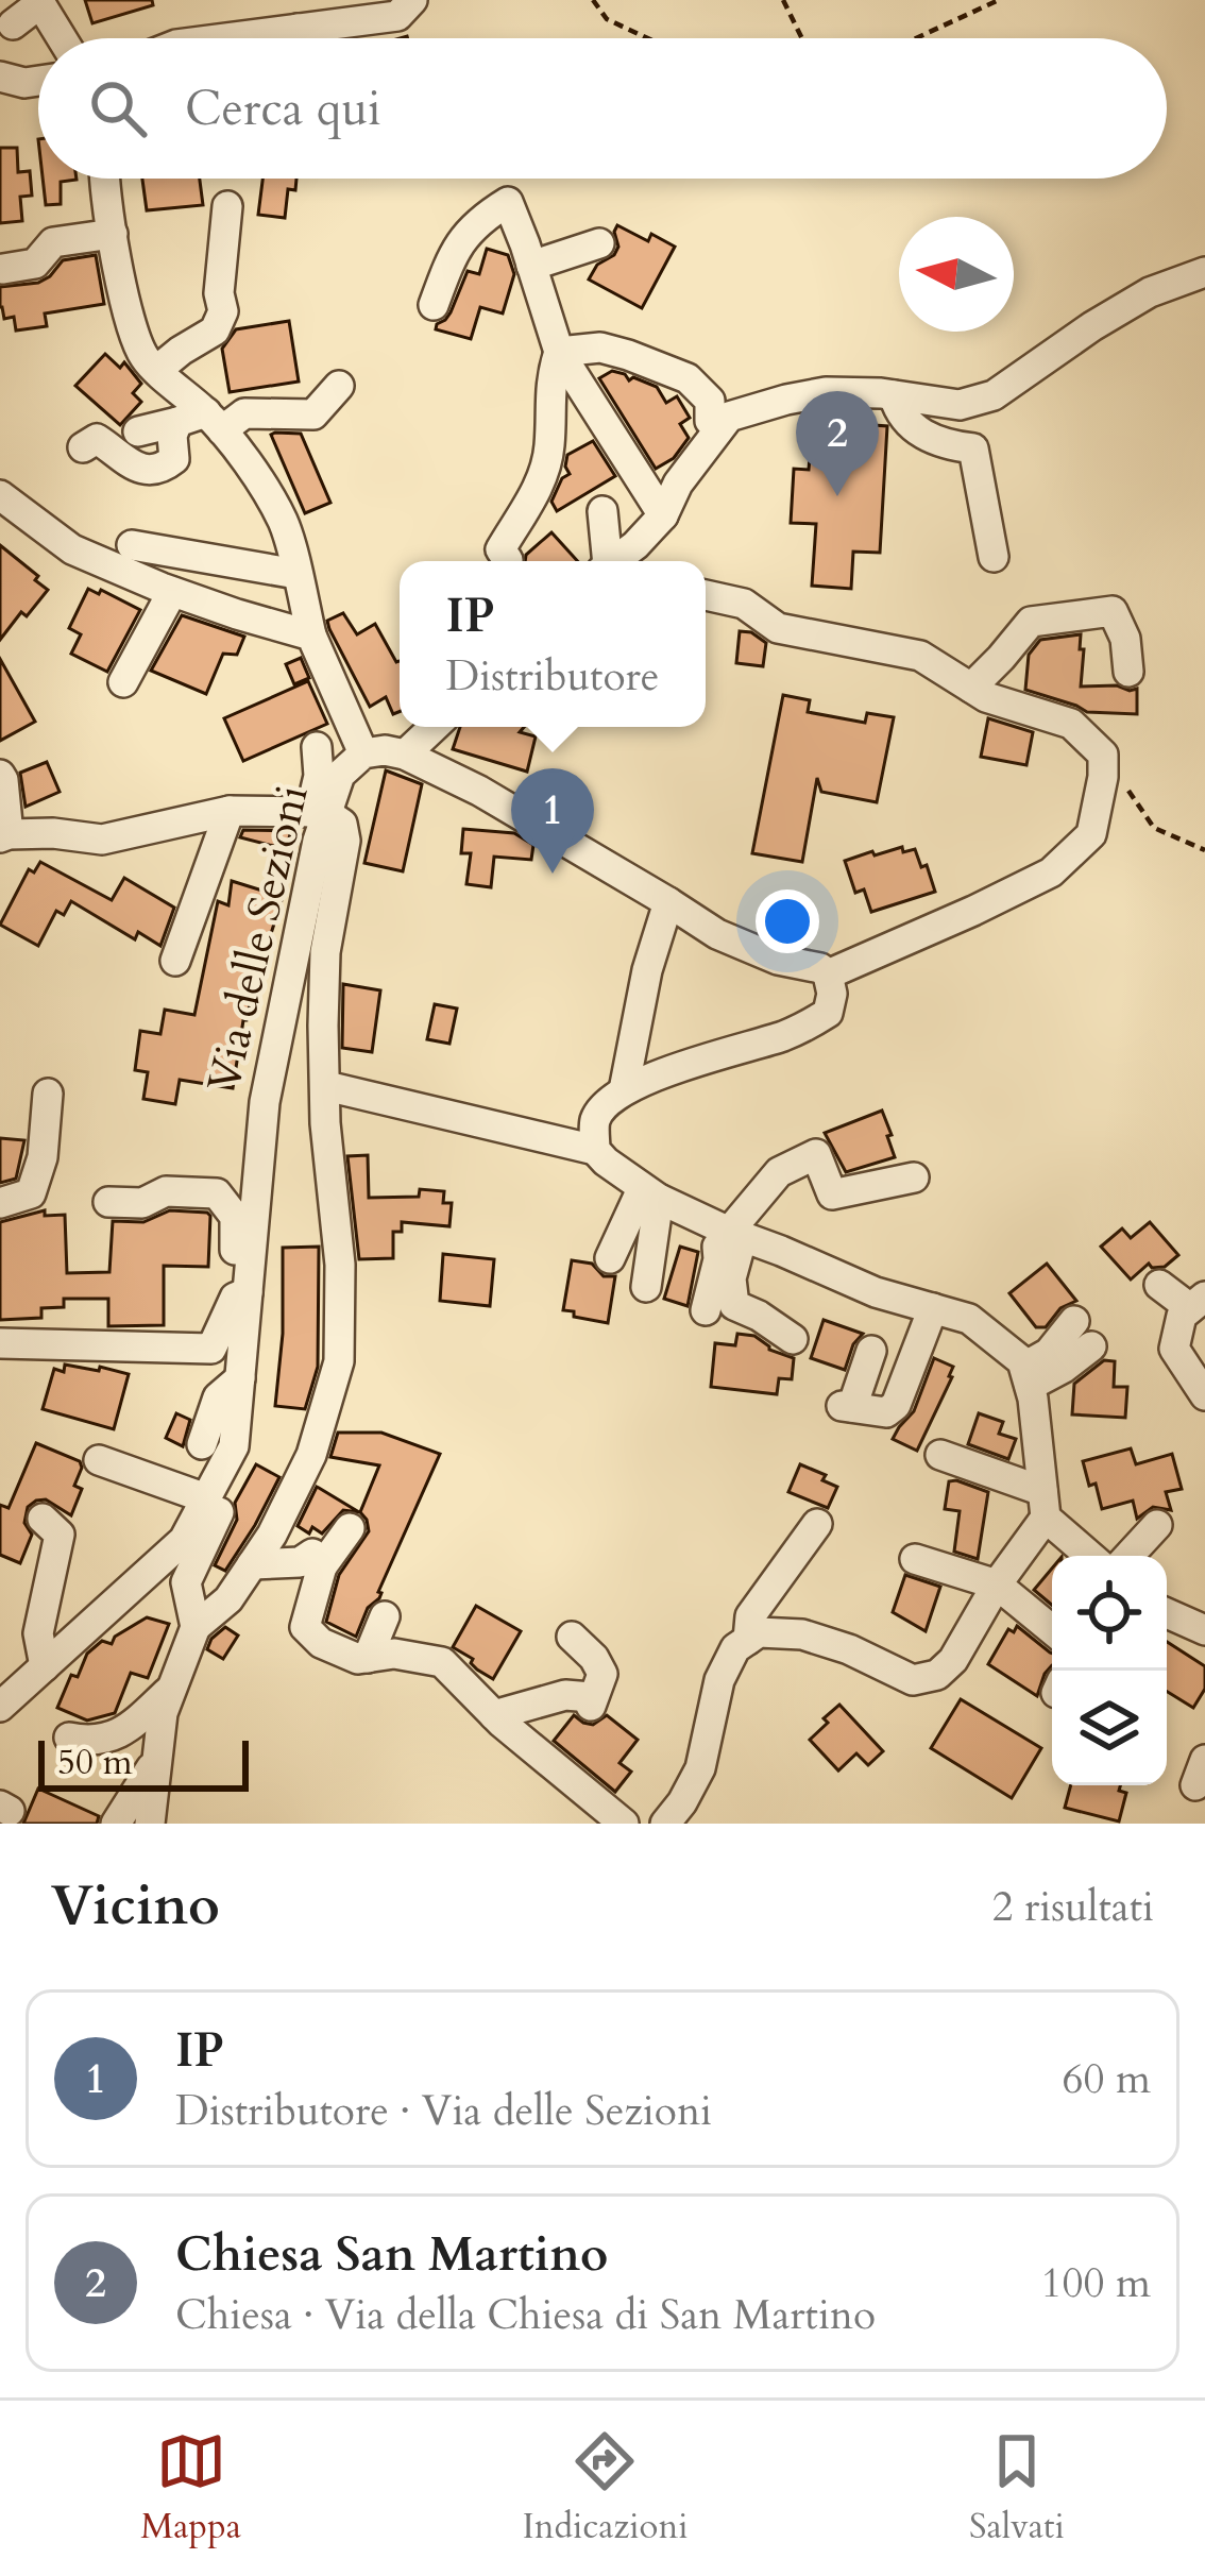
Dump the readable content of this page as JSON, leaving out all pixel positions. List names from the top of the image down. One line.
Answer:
{"streets":{"street":["Via delle Sezioni"]},"scale_bar":"50 m","north":"left","page":{"search":"Cerca qui","pins":["2","1"],"popup":["IP","Distributore"],"scale":"50 m","heading":["Vicino","2 risultati"],"list":[{"mark":"1","name":"IP","note":"Distributore · Via delle Sezioni","value":"60 m"},{"mark":"2","name":"Chiesa San Martino","note":"Chiesa · Via della Chiesa di San Martino","value":"100 m"}],"nav":["Mappa","Indicazioni","Salvati"]}}
